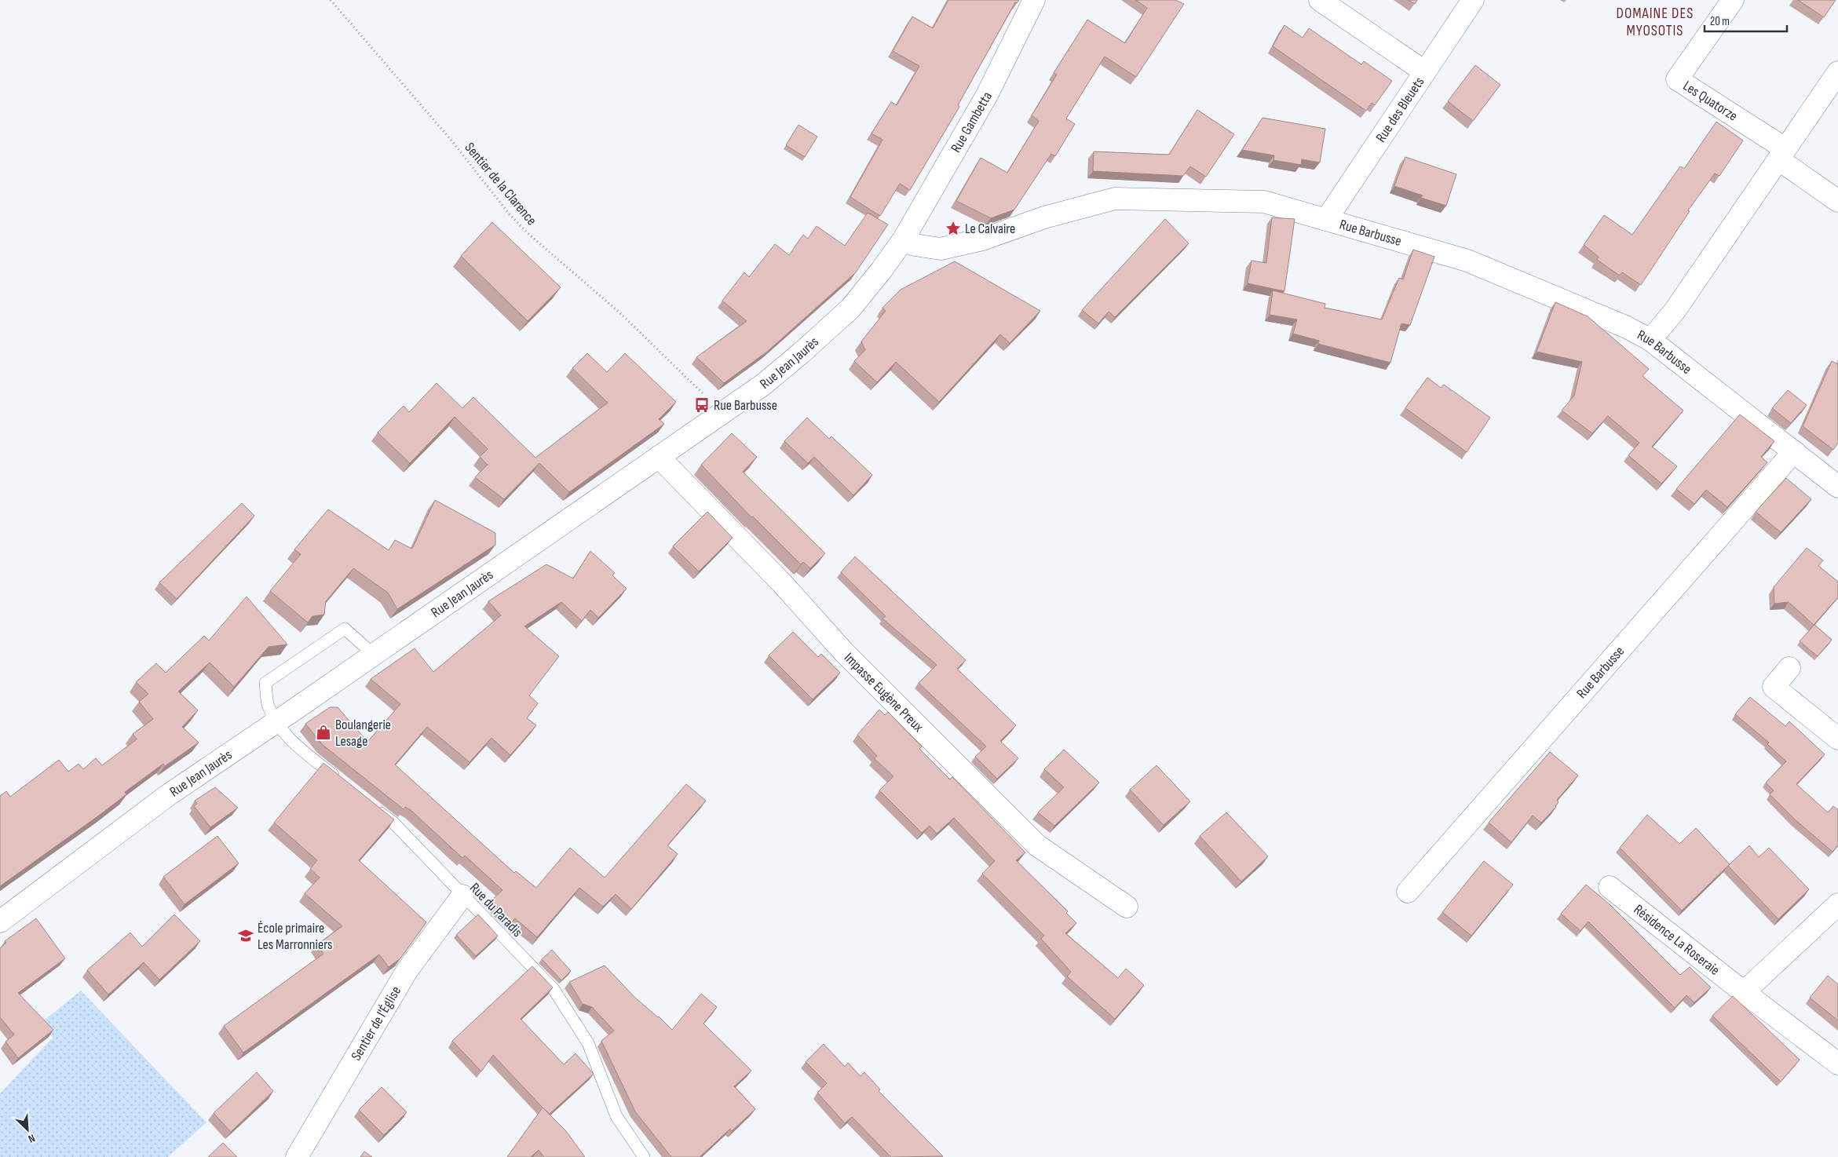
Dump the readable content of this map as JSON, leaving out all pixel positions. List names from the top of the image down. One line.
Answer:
{"streets":{"street":["Les Quatorze","Rue des Bleuets","Rue Gambetta","Rue Barbusse","Rue Jean Jaurès","Impasse Eugène Preux","Résidence La Roseraie","Sentier de l'Église"],"lane":["Rue du Paradis"],"path":["Sentier de la Clarence"]},"crossings":[["Rue des Bleuets","Rue Barbusse"],["Rue Gambetta","Rue Barbusse"],["Rue Gambetta","Rue Jean Jaurès"],["Sentier de la Clarence","Rue Jean Jaurès"],["Rue Barbusse","Rue Jean Jaurès"],["Rue Jean Jaurès","Impasse Eugène Preux"],["Rue du Paradis","Sentier de l'Église"]],"districts":["DOMAINE DES MYOSOTIS"],"places":{"place":["Le Calvaire"],"bus stop":["Rue Barbusse"],"shop":["Boulangerie Lesage"],"school or university":["École primaire Les Marronniers"]},"scale_bar":"20 m","north":"bottom right"}
